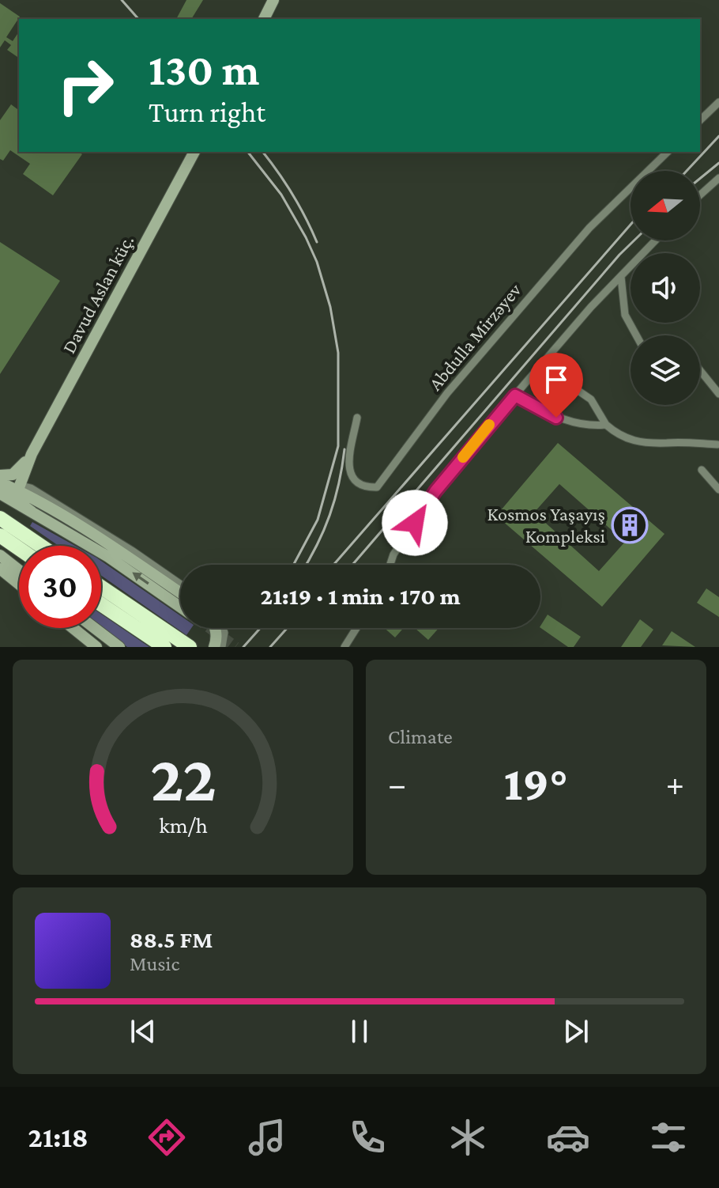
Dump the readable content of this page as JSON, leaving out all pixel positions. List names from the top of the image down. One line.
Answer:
{"streets":{"main road":["Davud Aslan küç."],"street":["Abdulla Mirzəyev"]},"places":{"building":["Kosmos Yaşayış Kompleksi"]},"north":"left","page":{"turn":["130 m","Turn right"],"limit":"30","trip":"21:19 · 1 min · 170 m","tile":"Climate","heat":["−","19°","+"],"song":["88.5 FM","Music"],"tabs":"21:18","gauge":["22","km/h"]}}
